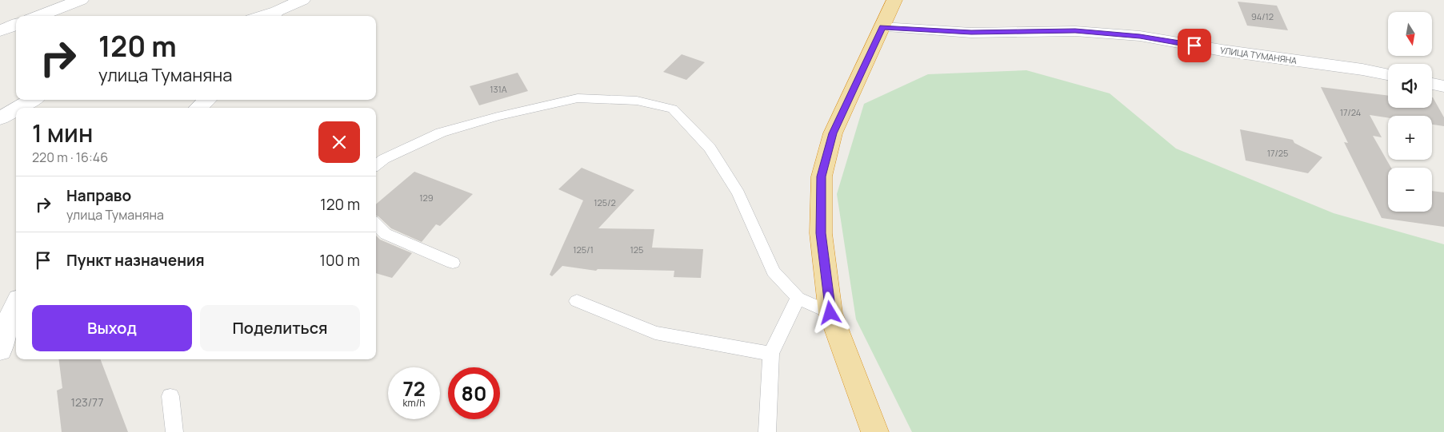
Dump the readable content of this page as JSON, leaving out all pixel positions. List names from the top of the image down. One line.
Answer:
{"streets":{"street":["УЛИЦА ТУМАНЯНА"]},"house_numbers":["94/12","131А","17/24","17/25","129","125/2","125/1","125","123/77"],"north":"bottom","page":{"map_buttons":["+","−"],"turn":["120 m","улица Туманяна"],"heading":["1 мин","220 m · 16:46"],"list":[{"name":"Направо","note":"улица Туманяна","value":"120 m"},{"name":"Пункт назначения","value":"100 m"}],"buttons":["Выход","Поделиться"],"speed":"72 km/h","limit":"80"}}
